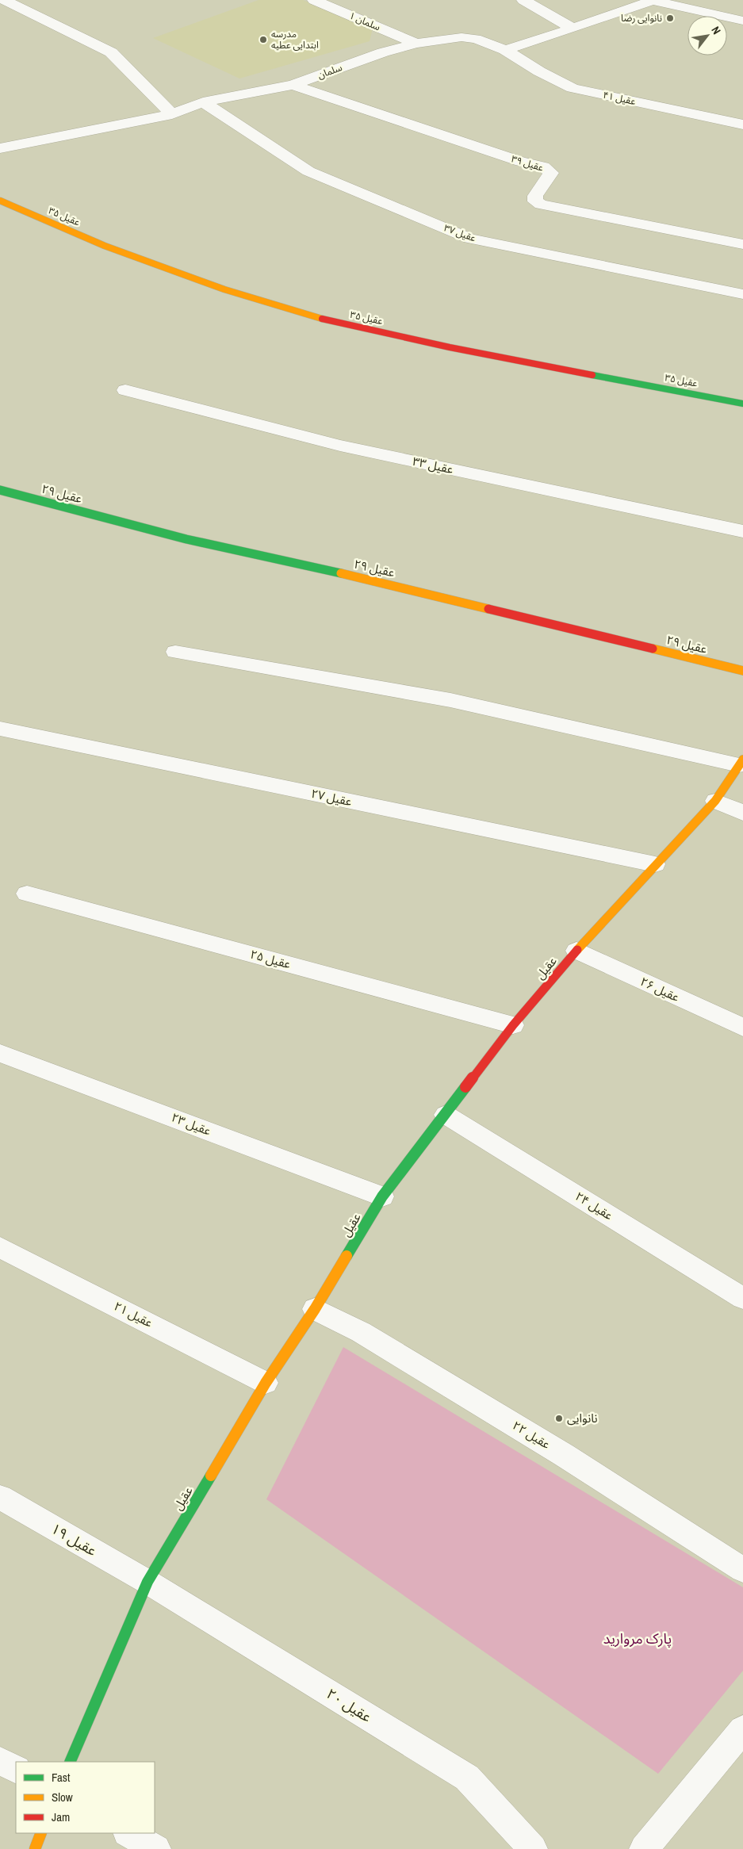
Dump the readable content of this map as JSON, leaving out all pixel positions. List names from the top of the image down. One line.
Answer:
{"streets":{"street":["سلمان ۱","سلمان","عقیل ۴۱","عقیل ۳۹","عقیل ۳۵","عقیل ۳۷","عقیل ۳۳","عقیل ۲۹","عقیل ۲۷","عقیل ۲۵","عقیل","عقیل ۲۶","عقیل ۲۳","عقیل ۲۴","عقیل ۲۱","عقیل ۲۲","عقیل ۱۹","عقیل ۲۰"]},"crossings":[["سلمان ۱","سلمان"],["سلمان","عقیل ۴۱"],["سلمان","عقیل ۳۹"],["سلمان","عقیل ۳۷"],["عقیل ۲۷","عقیل"],["عقیل ۲۵","عقیل"],["عقیل","عقیل ۲۶"],["عقیل","عقیل ۲۳"],["عقیل","عقیل ۲۴"],["عقیل","عقیل ۲۱"],["عقیل","عقیل ۲۲"],["عقیل","عقیل ۱۹"],["عقیل","عقیل ۲۰"],["عقیل ۱۹","عقیل ۲۰"]],"parks":["پارک مروارید"],"places":["نانوایی رضا","مدرسه ابتدایی عطیه","نانوایی"],"legend":["Fast","Slow","Jam"],"north":"top right"}
